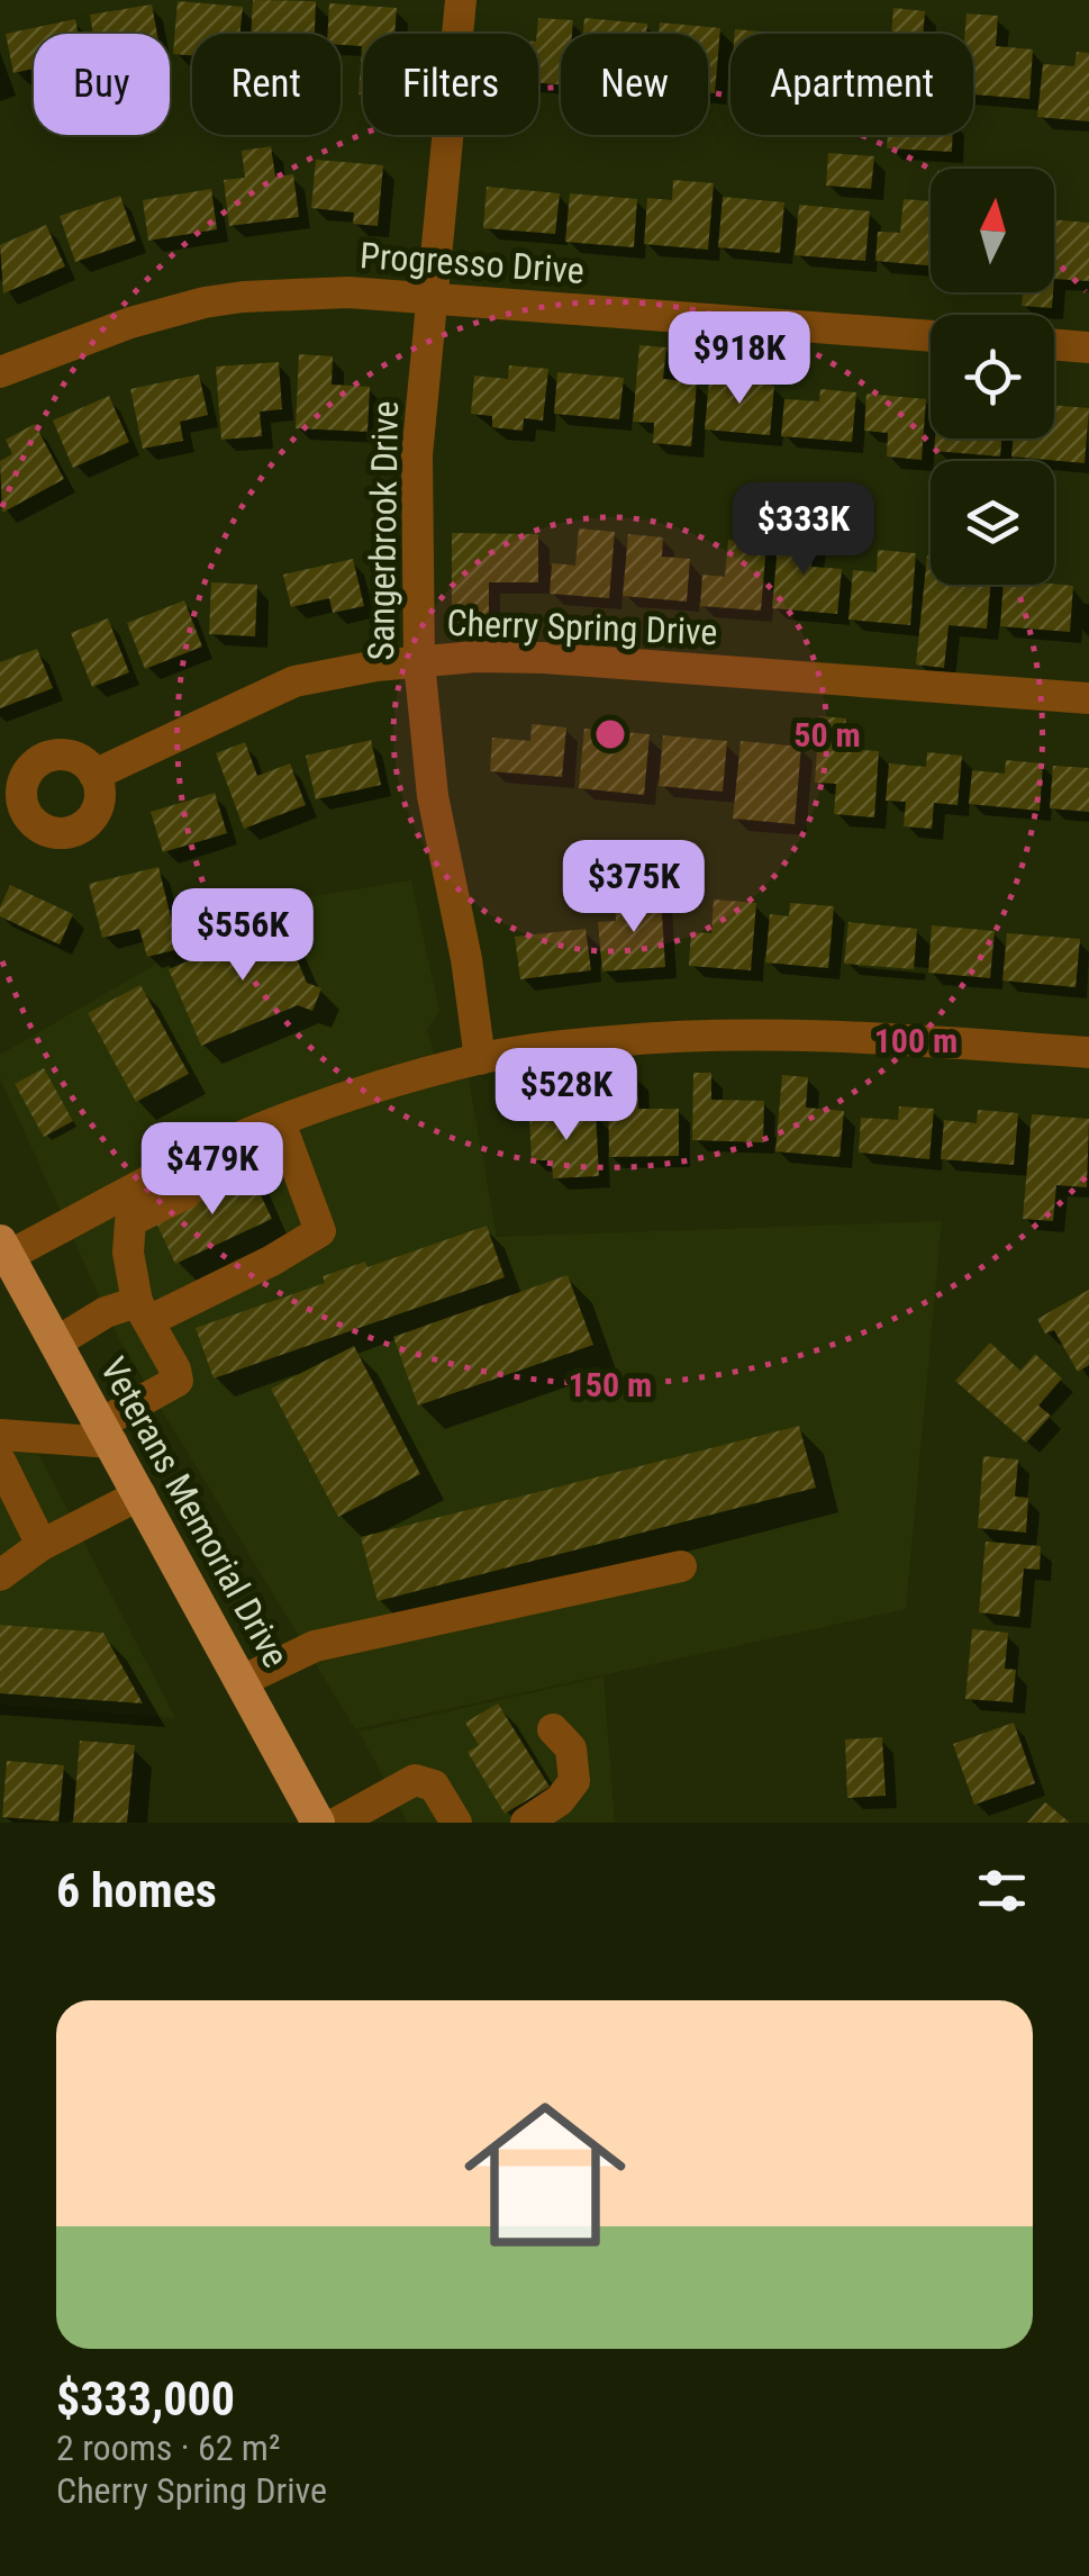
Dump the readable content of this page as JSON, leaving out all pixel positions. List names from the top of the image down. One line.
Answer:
{"streets":{"main road":["Veterans Memorial Drive"],"street":["Progresso Drive","Sangerbrook Drive","Cherry Spring Drive"]},"crossings":[["Progresso Drive","Sangerbrook Drive"],["Sangerbrook Drive","Cherry Spring Drive"]],"north":"top","page":{"chip":["Buy","Rent","Filters","New","Apartment"],"price":["$918K","$333K","$375K","$556K","$528K","$479K"],"heading":"6 homes","list":[{"name":"$333,000","note":"2 rooms · 62 m² · Cherry Spring Drive"}]},"rings":["50 m","100 m","150 m"]}
